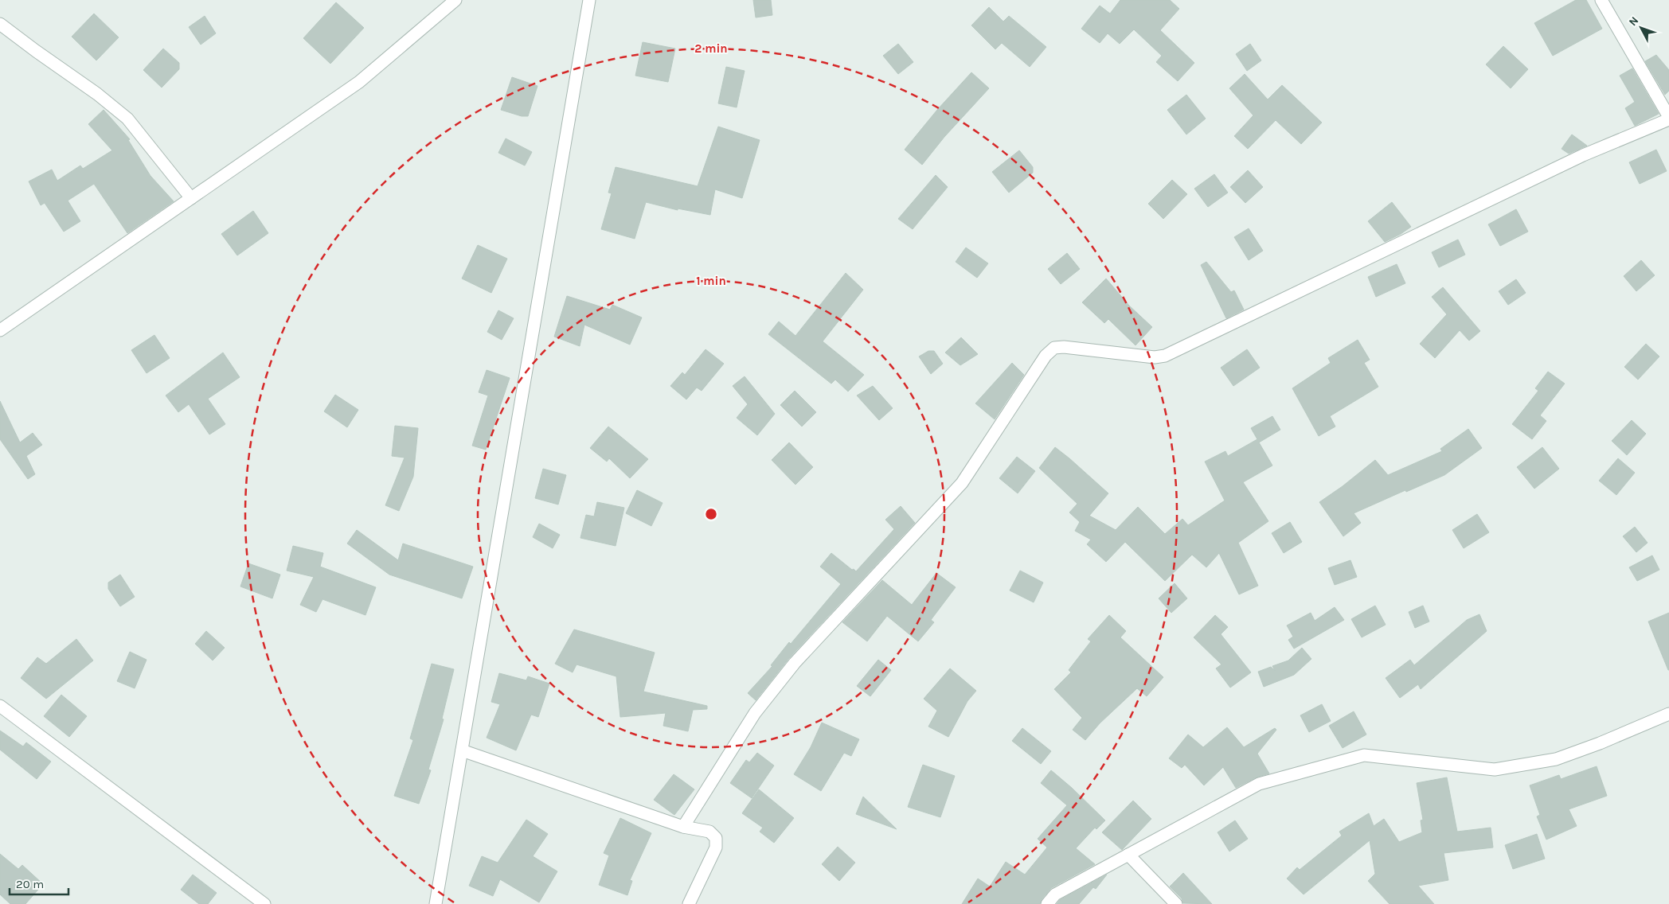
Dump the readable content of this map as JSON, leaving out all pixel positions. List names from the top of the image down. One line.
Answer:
{"scale_bar":"20 m","north":"top left","rings":["2 min","1 min"]}
